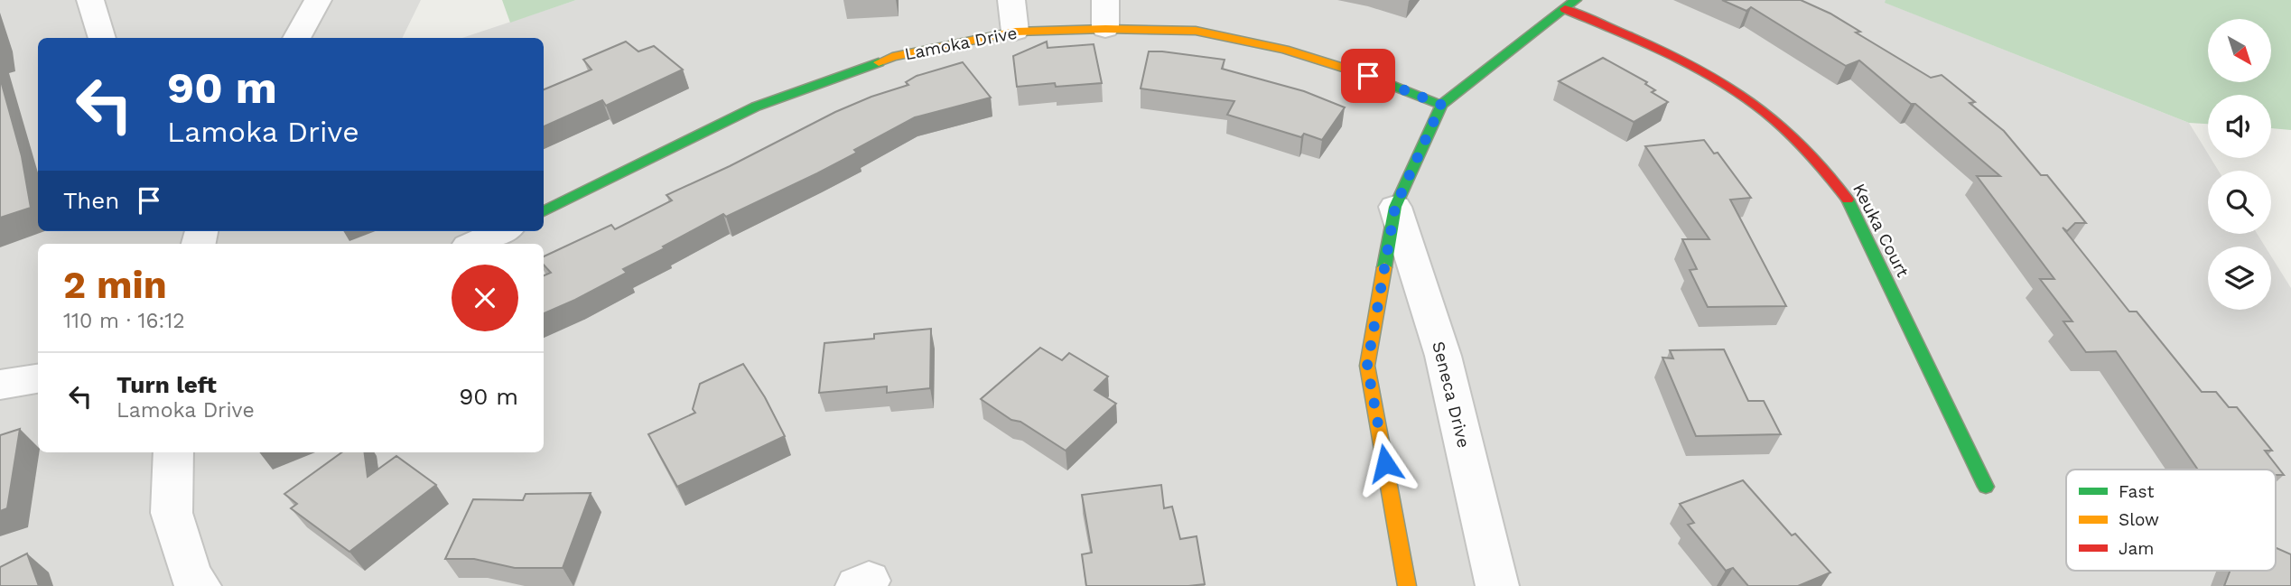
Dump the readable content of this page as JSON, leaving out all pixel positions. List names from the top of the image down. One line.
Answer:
{"streets":{"street":["Lamoka Drive","Keuka Court","Seneca Drive"]},"legend":["Fast","Slow","Jam"],"north":"bottom right","page":{"turn":["90 m","Lamoka Drive"],"then":"Then","heading":["2 min","110 m · 16:12"],"list":[{"name":"Turn left","note":"Lamoka Drive","value":"90 m"}]}}
